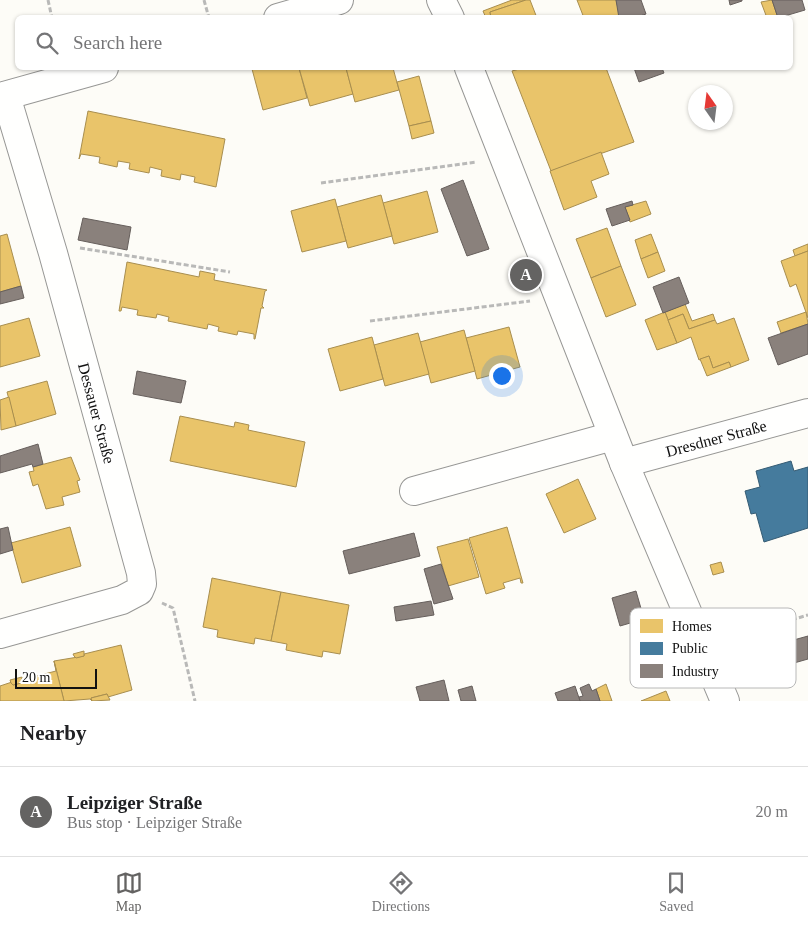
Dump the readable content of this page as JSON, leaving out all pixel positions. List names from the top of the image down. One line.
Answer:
{"streets":{"street":["Dessauer Straße","Dresdner Straße"]},"legend":["Homes","Public","Industry"],"scale_bar":"20 m","north":"top","page":{"search":"Search here","pins":"A","scale":"20 m","heading":"Nearby","list":[{"mark":"A","name":"Leipziger Straße","note":"Bus stop · Leipziger Straße","value":"20 m"}],"nav":["Map","Directions","Saved"]}}
